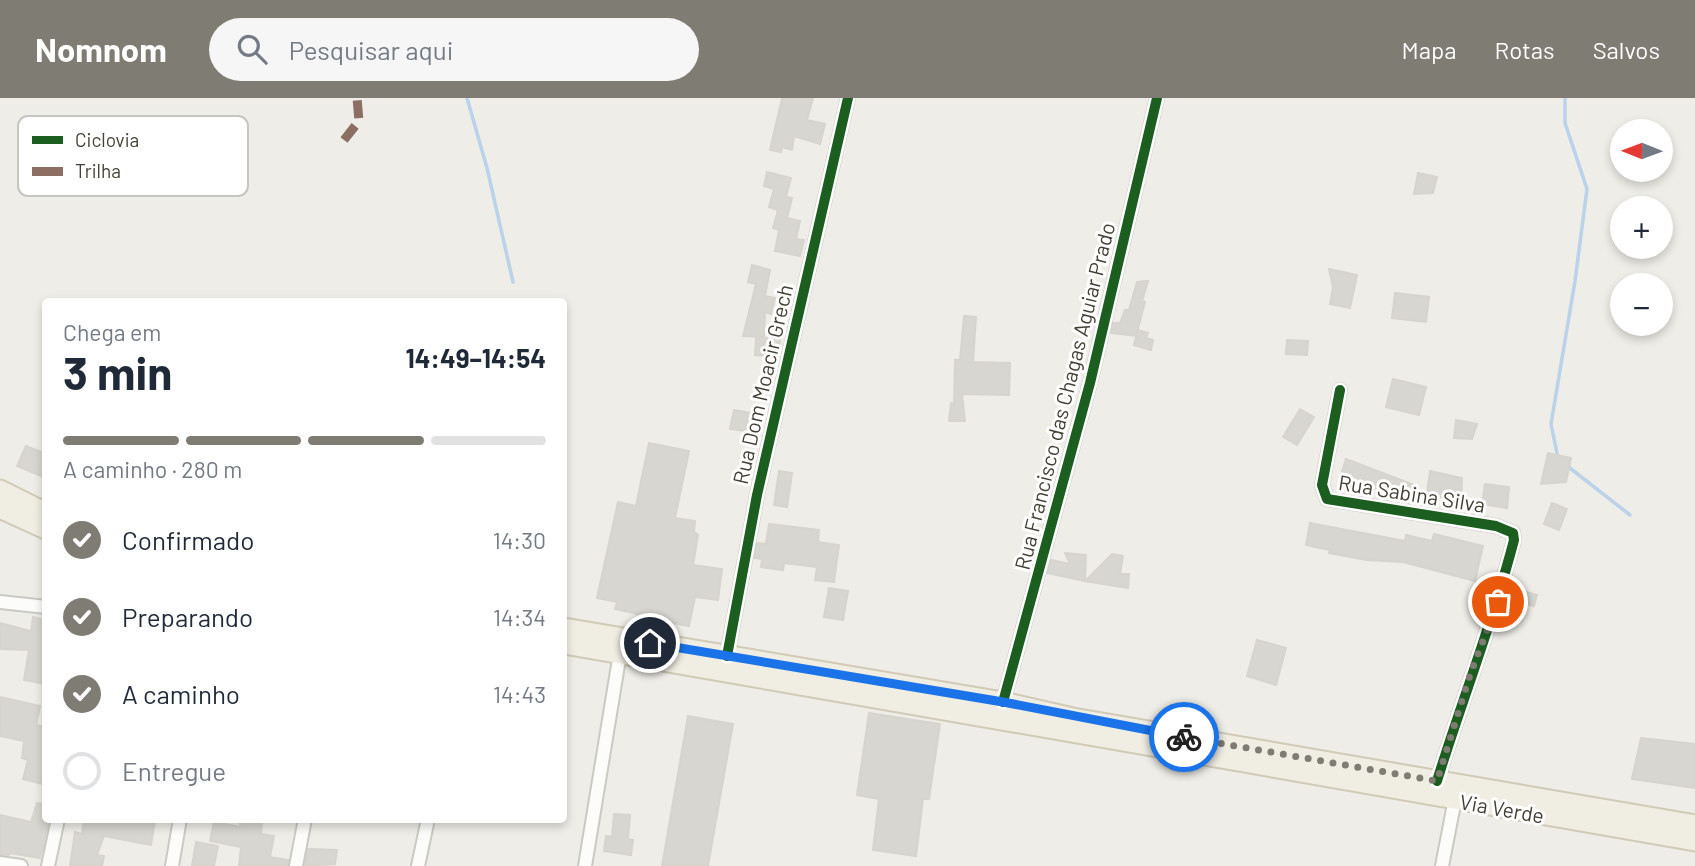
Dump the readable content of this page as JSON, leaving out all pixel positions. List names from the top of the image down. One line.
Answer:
{"streets":{"main road":["Via Verde"],"street":["Rua Dom Moacir Grech","Rua Francisco das Chagas Aguiar Prado","Rua Sabina Silva"]},"crossings":[["Rua Dom Moacir Grech","Via Verde"],["Rua Francisco das Chagas Aguiar Prado","Via Verde"],["Rua Sabina Silva","Via Verde"]],"legend":["Ciclovia","Trilha"],"north":"left","page":{"header":"Nomnom","search":"Pesquisar aqui","nav":["Mapa","Rotas","Salvos"],"map_buttons":["+","−"],"heading":["3 min","Chega em","14:49–14:54"],"bar":"A caminho · 280 m","list":[["Confirmado","14:30"],["Preparando","14:34"],["A caminho","14:43"],"Entregue"]}}
